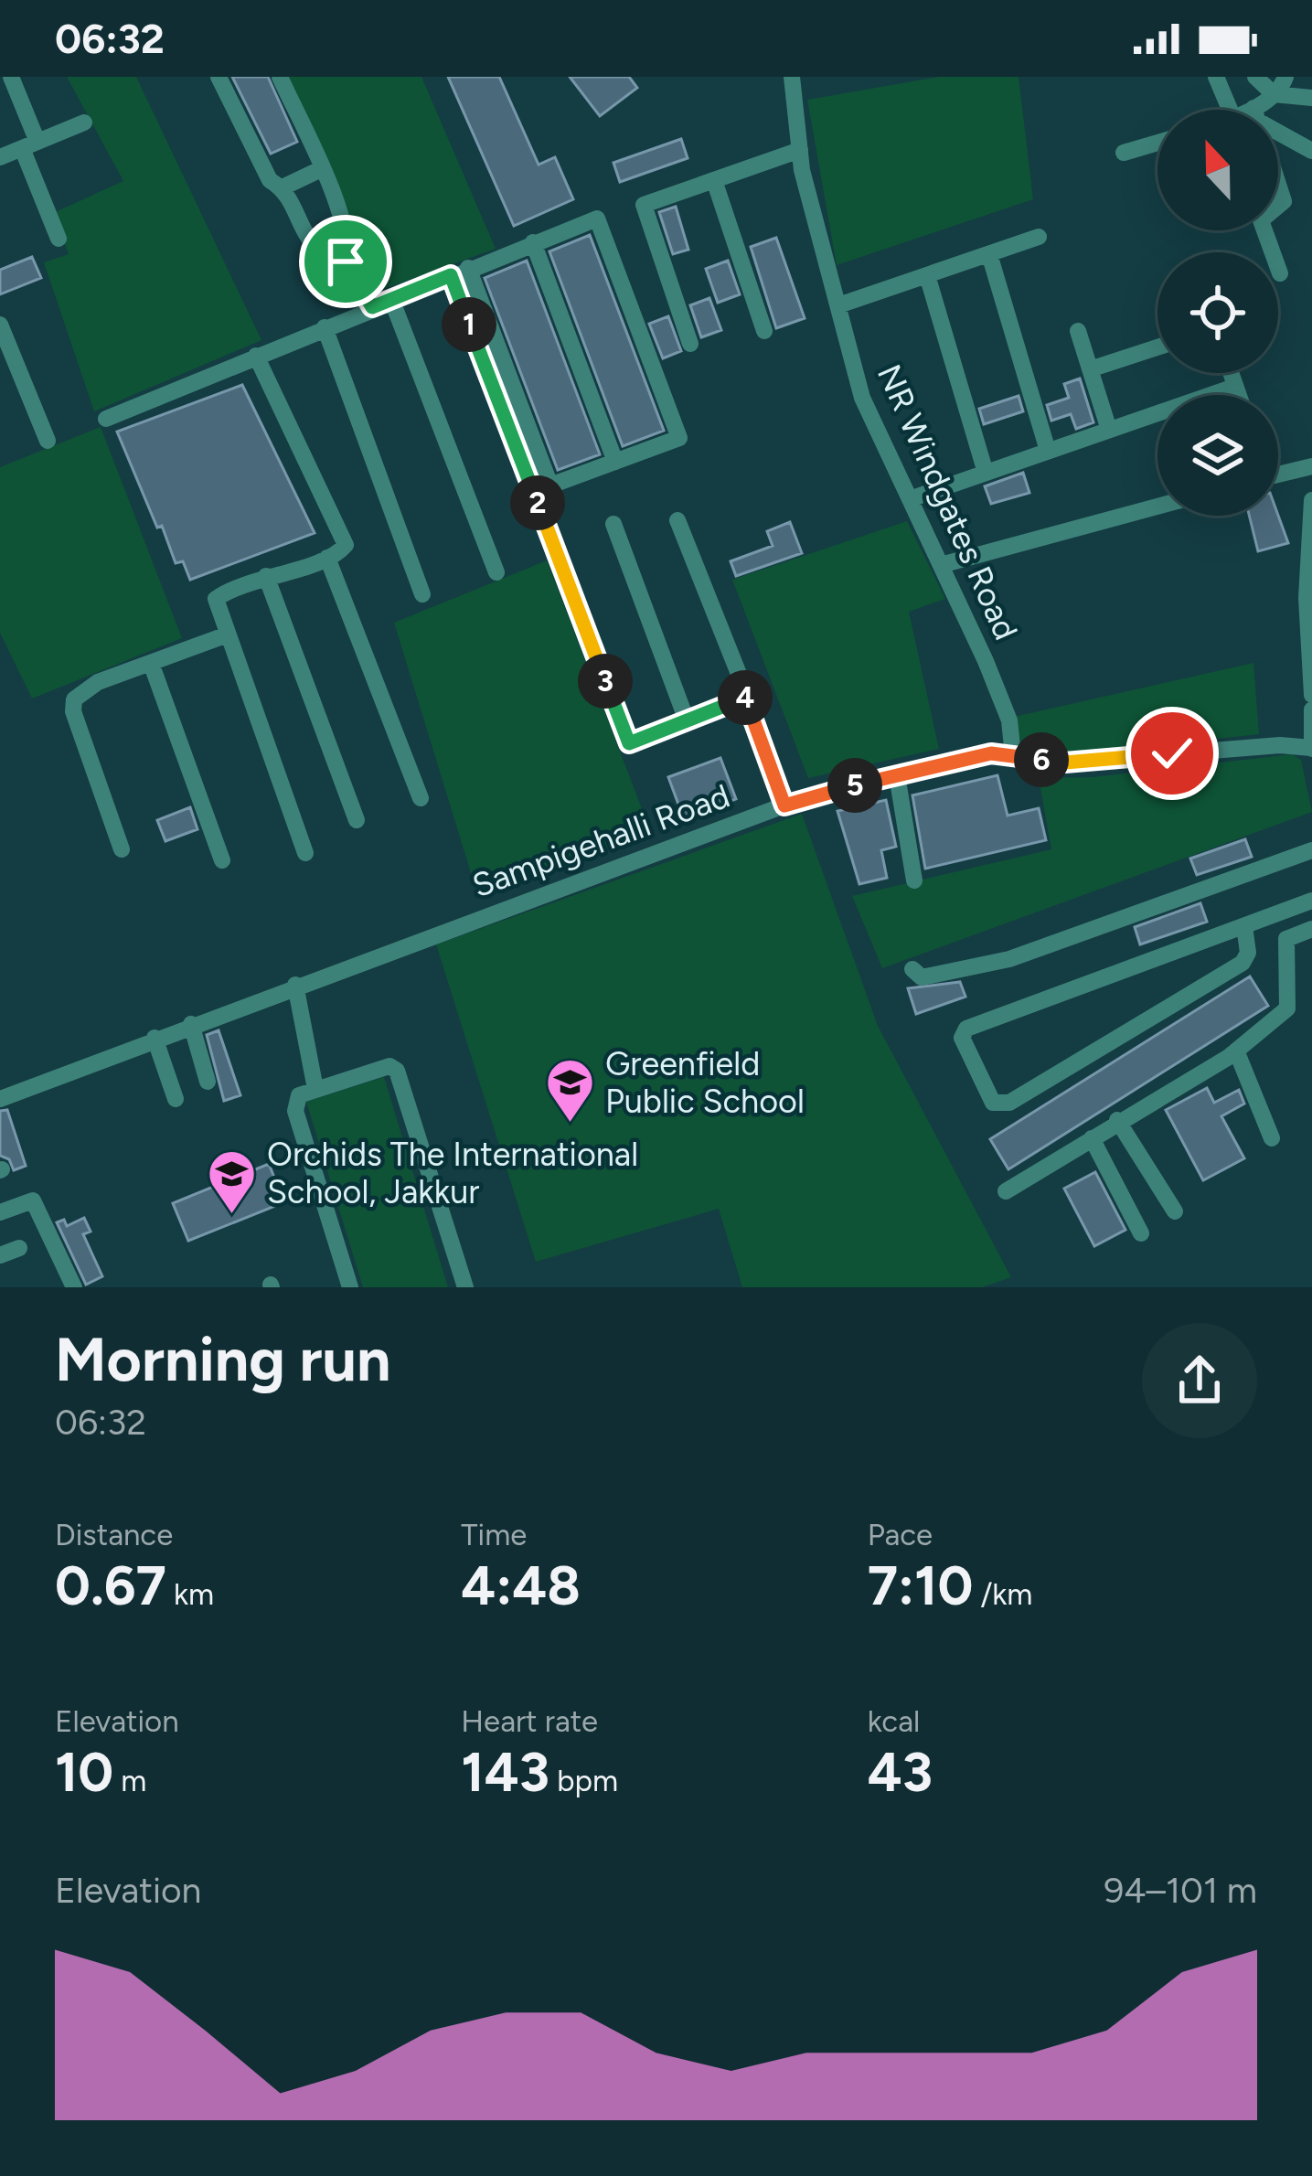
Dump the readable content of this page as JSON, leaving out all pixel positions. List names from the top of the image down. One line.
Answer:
{"streets":{"street":["NR Windgates Road","Sampigehalli Road"]},"crossings":[["NR Windgates Road","Sampigehalli Road"]],"places":{"school or university":["Greenfield Public School","Orchids The International School, Jakkur"]},"north":"top","page":{"status":"06:32","pins":["1","2","3","4","6","5"],"heading":["Morning run","06:32"],"stats":[["Distance","0.67 km"],["Time","4:48"],["Pace","7:10 /km"],["Elevation","10 m"],["Heart rate","143 bpm"],["kcal","43"]],"chart":["Elevation","94–101 m"]}}
